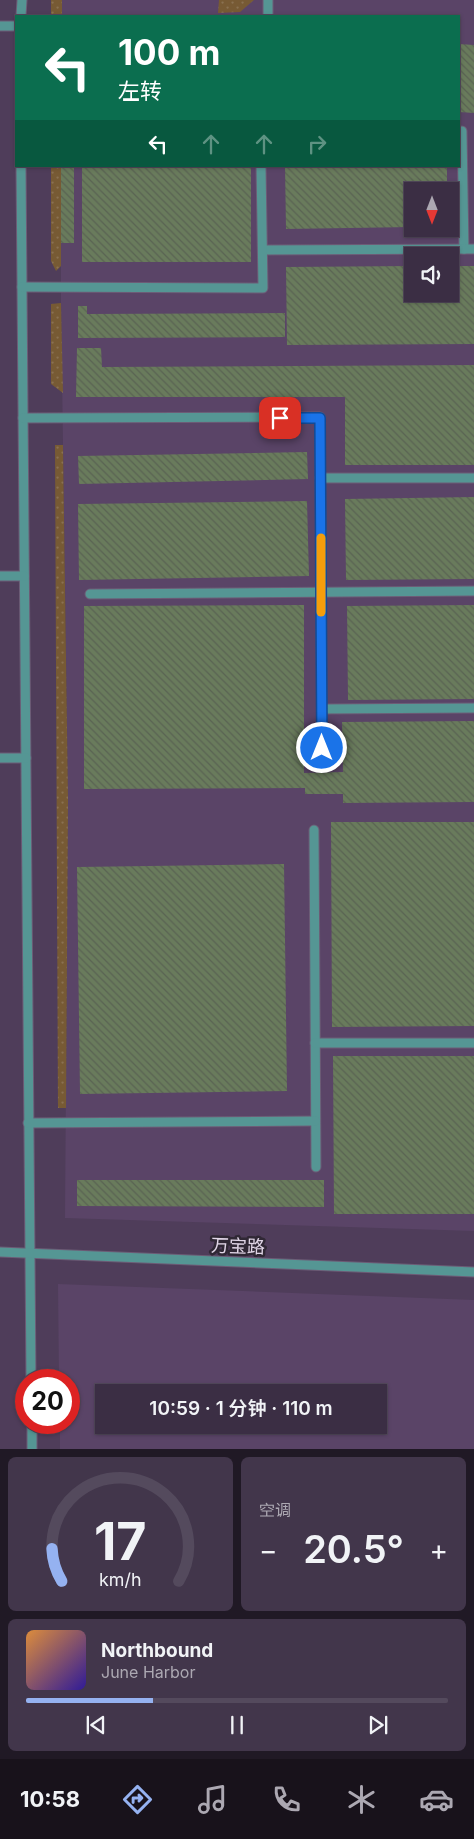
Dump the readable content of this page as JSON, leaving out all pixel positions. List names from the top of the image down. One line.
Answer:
{"streets":{"street":["万宝路"]},"north":"bottom","page":{"turn":["100 m","左转"],"limit":"20","trip":"10:59 · 1 分钟 · 110 m","tile":"空调","heat":["−","20.5°","+"],"song":["Northbound","June Harbor"],"tabs":"10:58","gauge":["17","km/h"]}}
